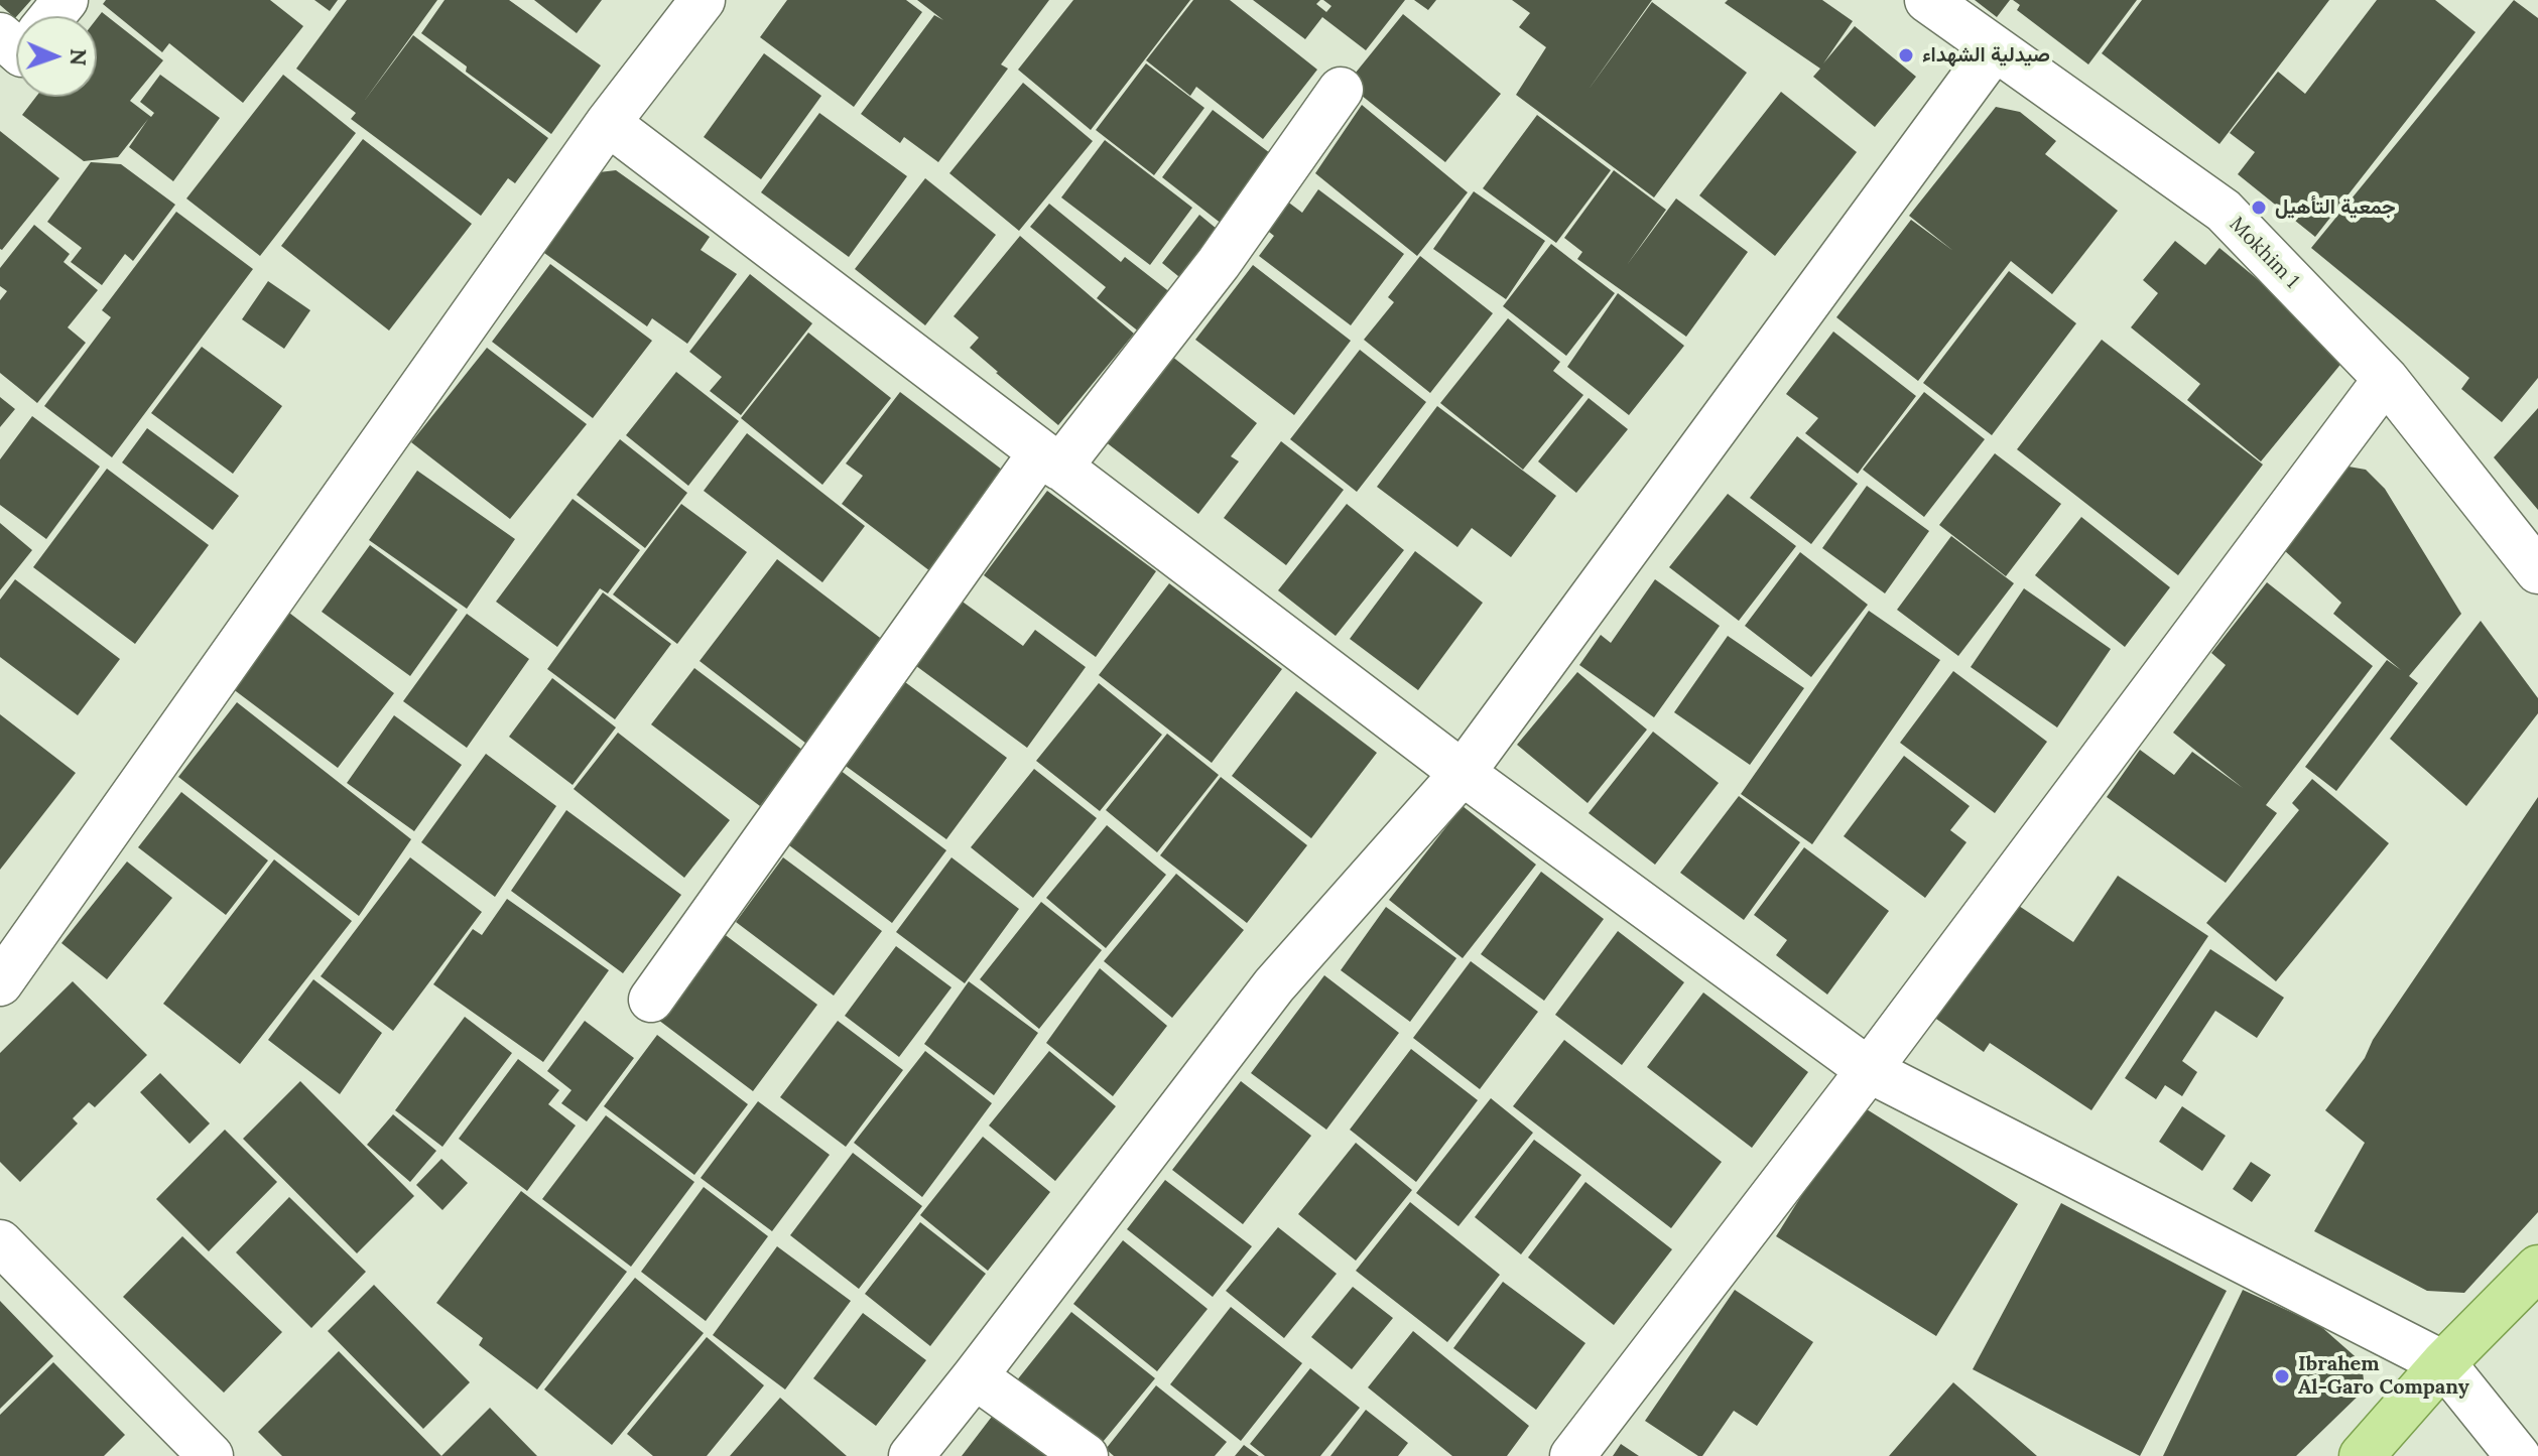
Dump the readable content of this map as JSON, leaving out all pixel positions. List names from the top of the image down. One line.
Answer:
{"streets":{"street":["Mokhim 1"]},"places":["صيدلية الشهداء","جمعية التأهيل","Ibrahem Al-Garo Company"],"north":"right"}
